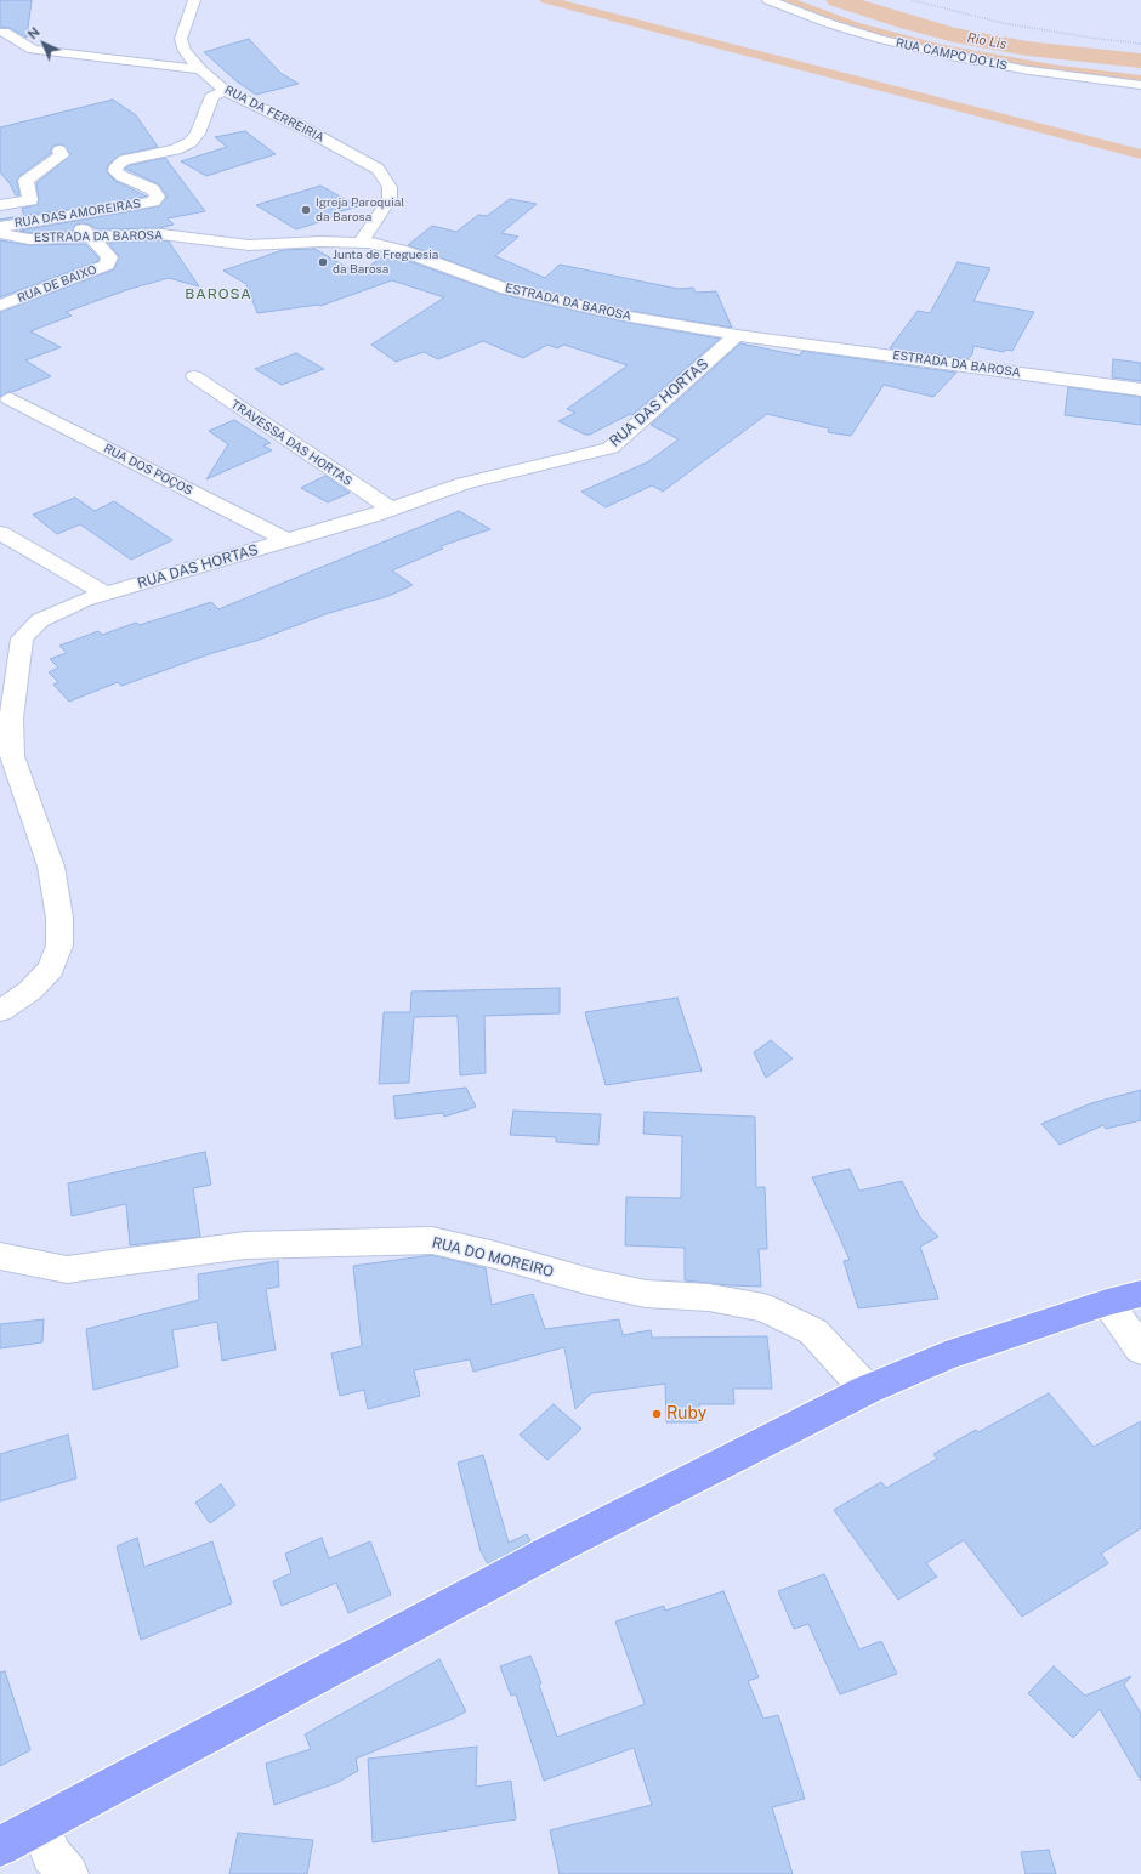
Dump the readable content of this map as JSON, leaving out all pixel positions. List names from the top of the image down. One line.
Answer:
{"streets":{"street":["RUA CAMPO DO LIS","RUA DA FERREIRIA","RUA DAS AMOREIRAS","ESTRADA DA BAROSA","RUA DE BAIXO","RUA DAS HORTAS","TRAVESSA DAS HORTAS","RUA DOS POÇOS","RUA DO MOREIRO"]},"crossings":[["RUA DA FERREIRIA","RUA DAS AMOREIRAS"],["RUA DA FERREIRIA","ESTRADA DA BAROSA"],["ESTRADA DA BAROSA","RUA DE BAIXO"],["ESTRADA DA BAROSA","RUA DAS HORTAS"],["RUA DAS HORTAS","TRAVESSA DAS HORTAS"],["RUA DAS HORTAS","RUA DOS POÇOS"]],"districts":["BAROSA"],"water":["Rio Lis"],"places":["Igreja Paroquial da Barosa","Junta de Freguesia da Barosa","Ruby"],"north":"top left"}
